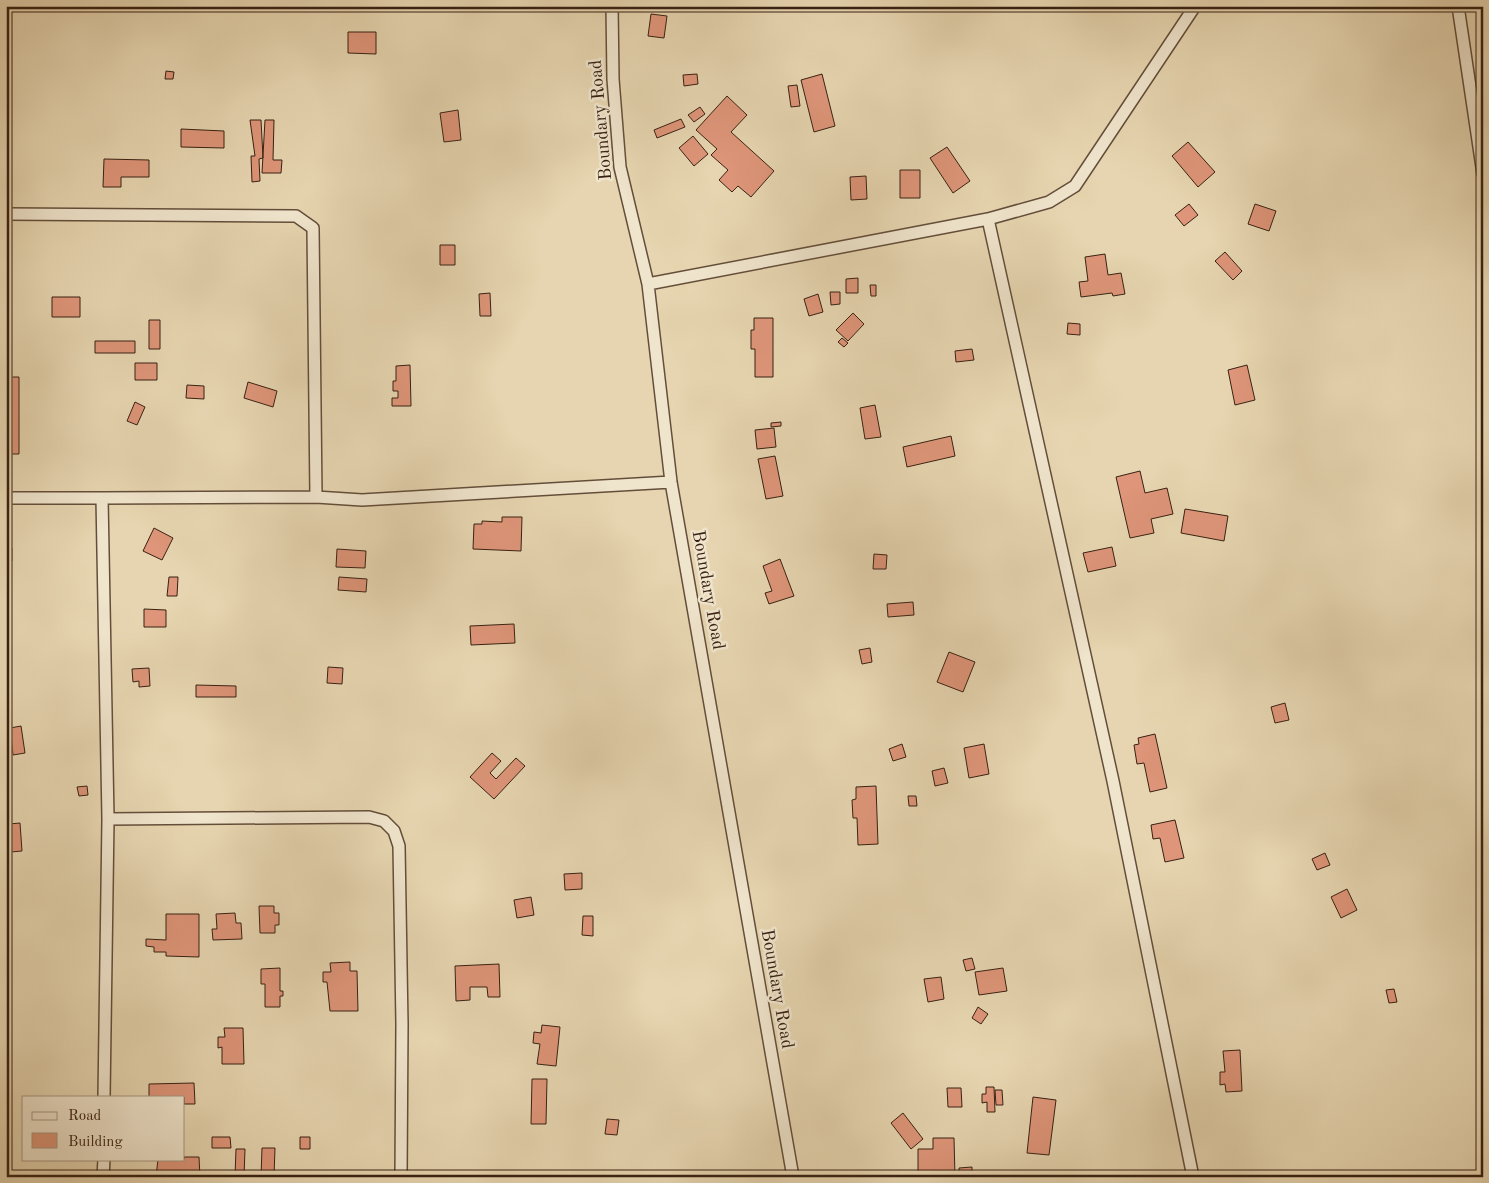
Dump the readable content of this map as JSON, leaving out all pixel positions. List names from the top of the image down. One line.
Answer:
{"streets":{"street":["Boundary Road"]},"legend":["Road","Building"]}
